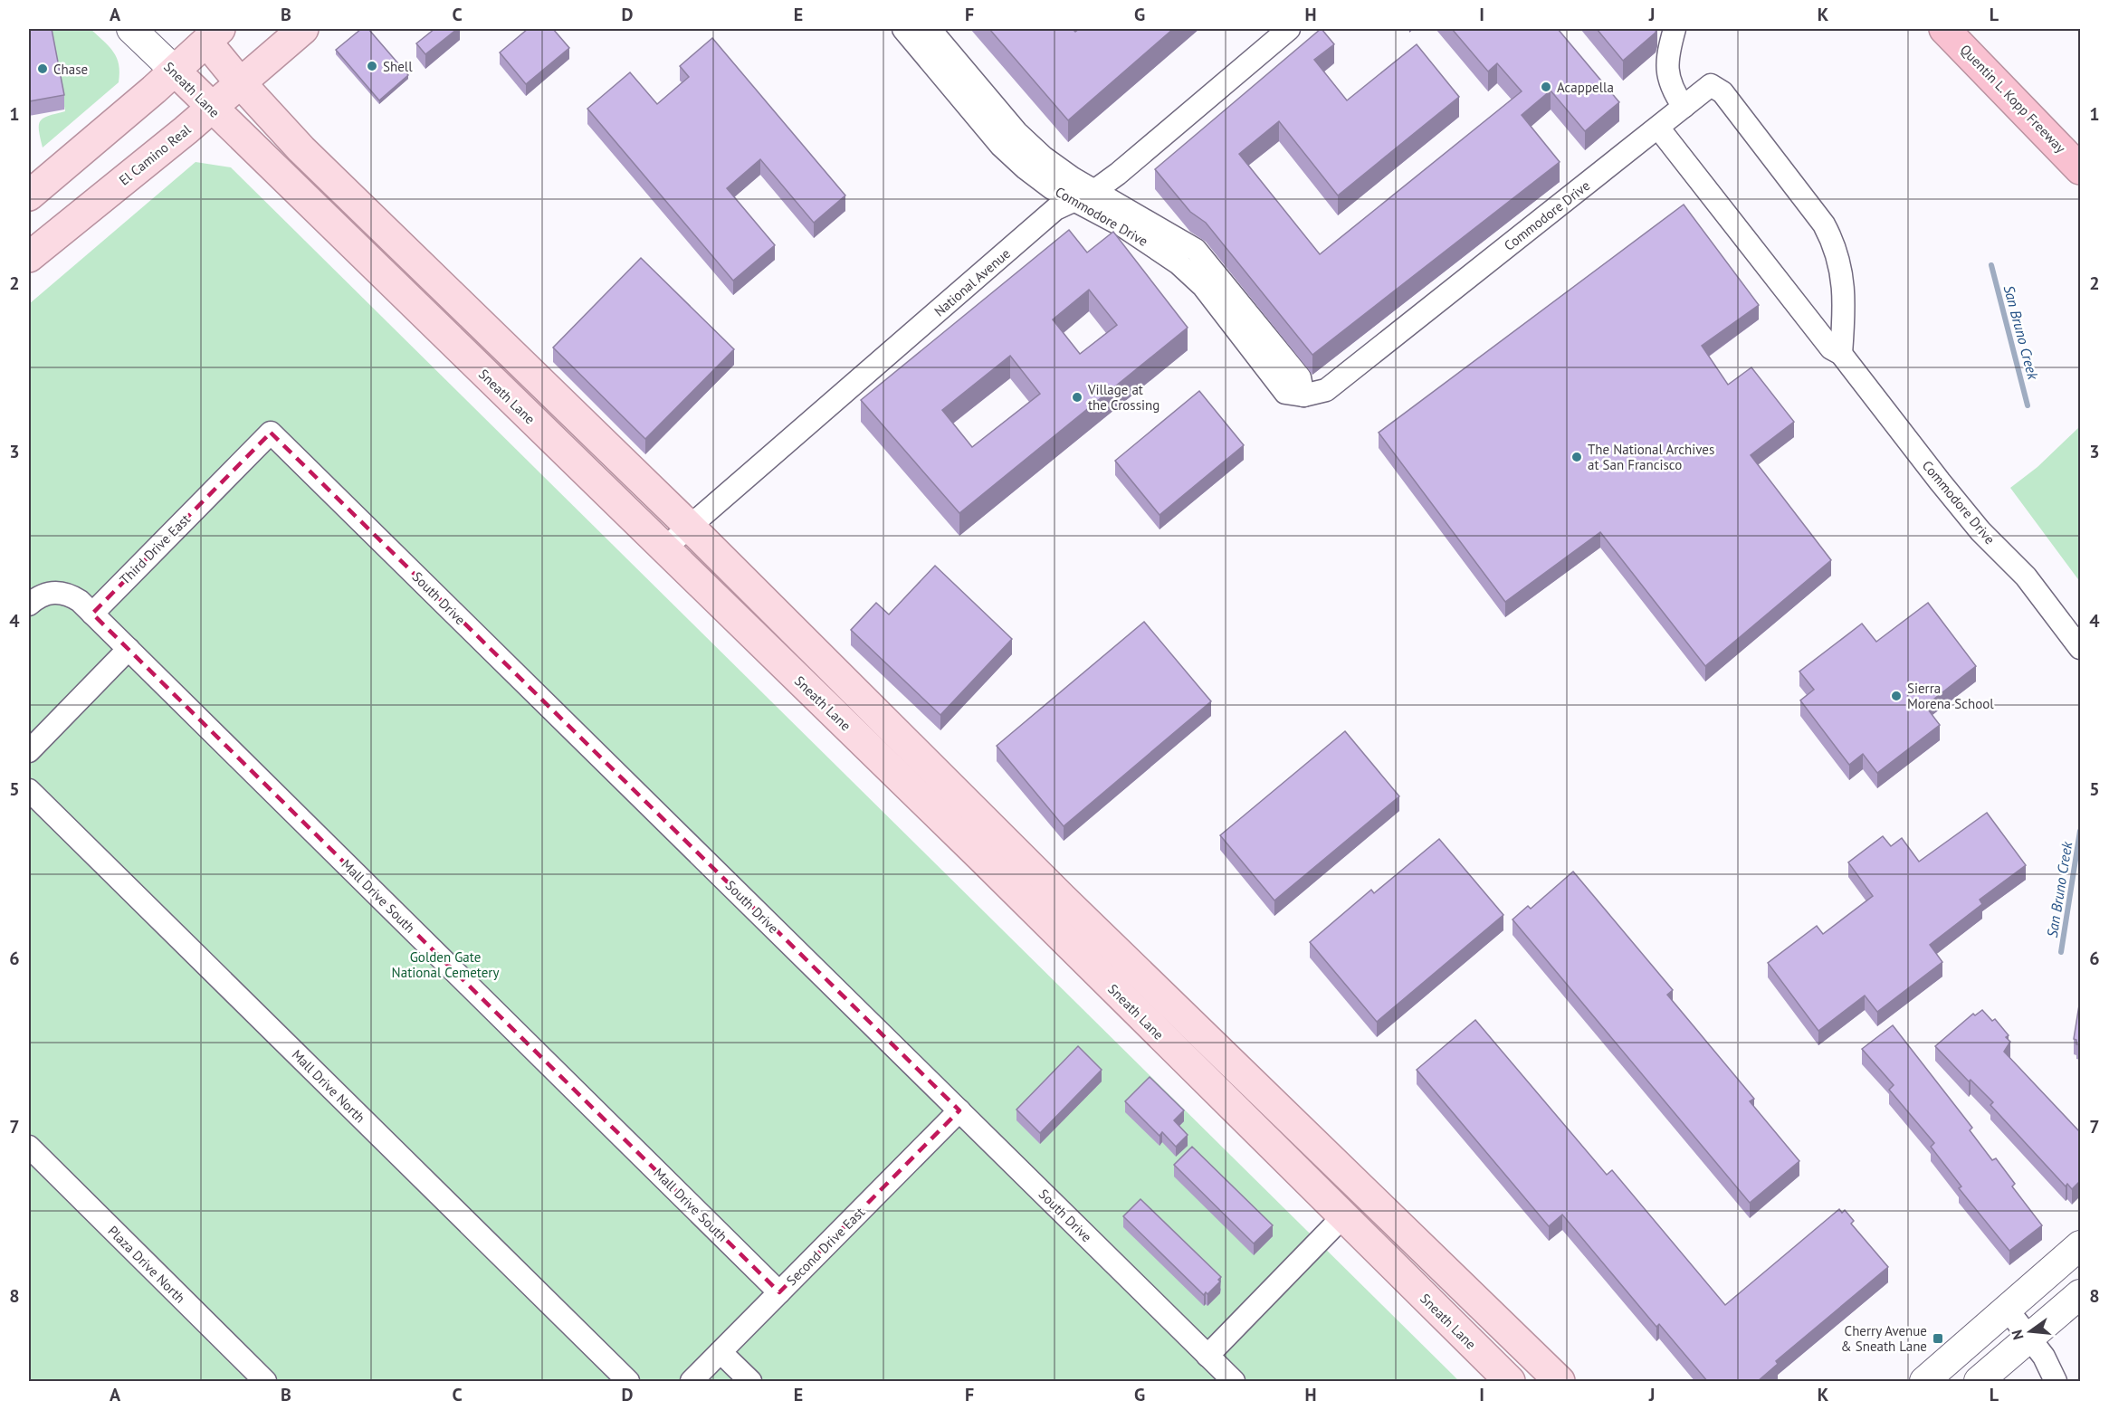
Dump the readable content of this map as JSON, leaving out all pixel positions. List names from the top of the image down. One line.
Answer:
{"streets":{"highway":["Quentin L. Kopp Freeway"],"main road":["Sneath Lane","El Camino Real"],"street":["Commodore Drive","National Avenue","Third Drive East","South Drive","Mall Drive South","Mall Drive North","Second Drive East","Plaza Drive North"]},"crossings":[["Sneath Lane","El Camino Real"],["Sneath Lane","National Avenue"],["Commodore Drive","National Avenue"],["Third Drive East","South Drive"],["Third Drive East","Mall Drive South"],["South Drive","Second Drive East"],["Mall Drive South","Second Drive East"]],"water":["San Bruno Creek"],"parks":["Golden Gate National Cemetery"],"places":{"other":["Shell","Chase","Acappella","Village at the Crossing","The National Archives at San Francisco","Sierra Morena School"],"transit":["Cherry Avenue & Sneath Lane"]},"north":"left","grid":{"columns":["A","B","C","D","E","F","G","H","I","J","K","L"],"rows":["1","2","3","4","5","6","7","8"]}}
